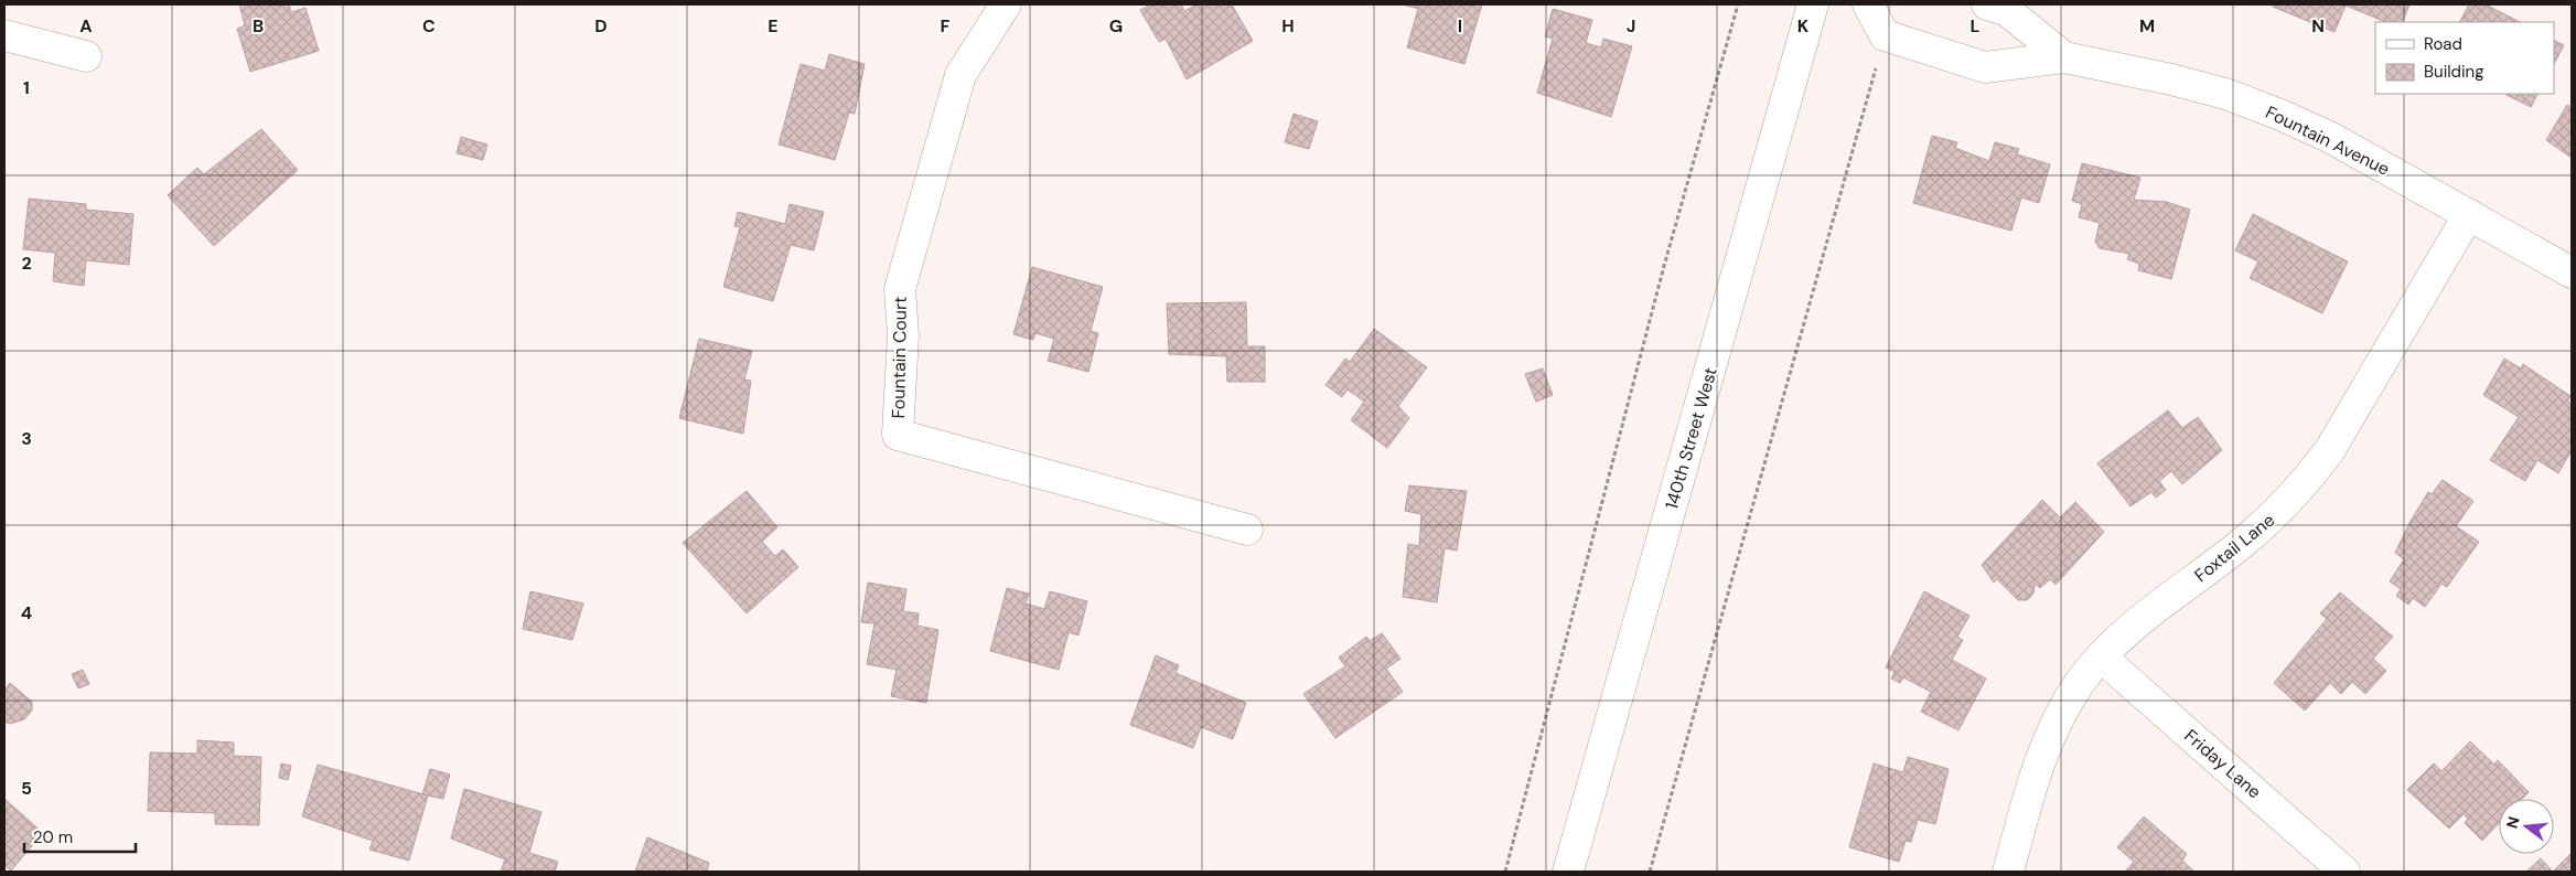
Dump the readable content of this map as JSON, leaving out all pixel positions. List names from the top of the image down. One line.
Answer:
{"streets":{"street":["Fountain Avenue","Fountain Court","140th Street West","Foxtail Lane","Friday Lane"]},"crossings":[["Fountain Avenue","Foxtail Lane"],["Foxtail Lane","Friday Lane"]],"legend":["Road","Building"],"scale_bar":"20 m","north":"left","grid":{"columns":["A","B","C","D","E","F","G","H","I","J","K","L","M","N"],"rows":["1","2","3","4","5"]}}
